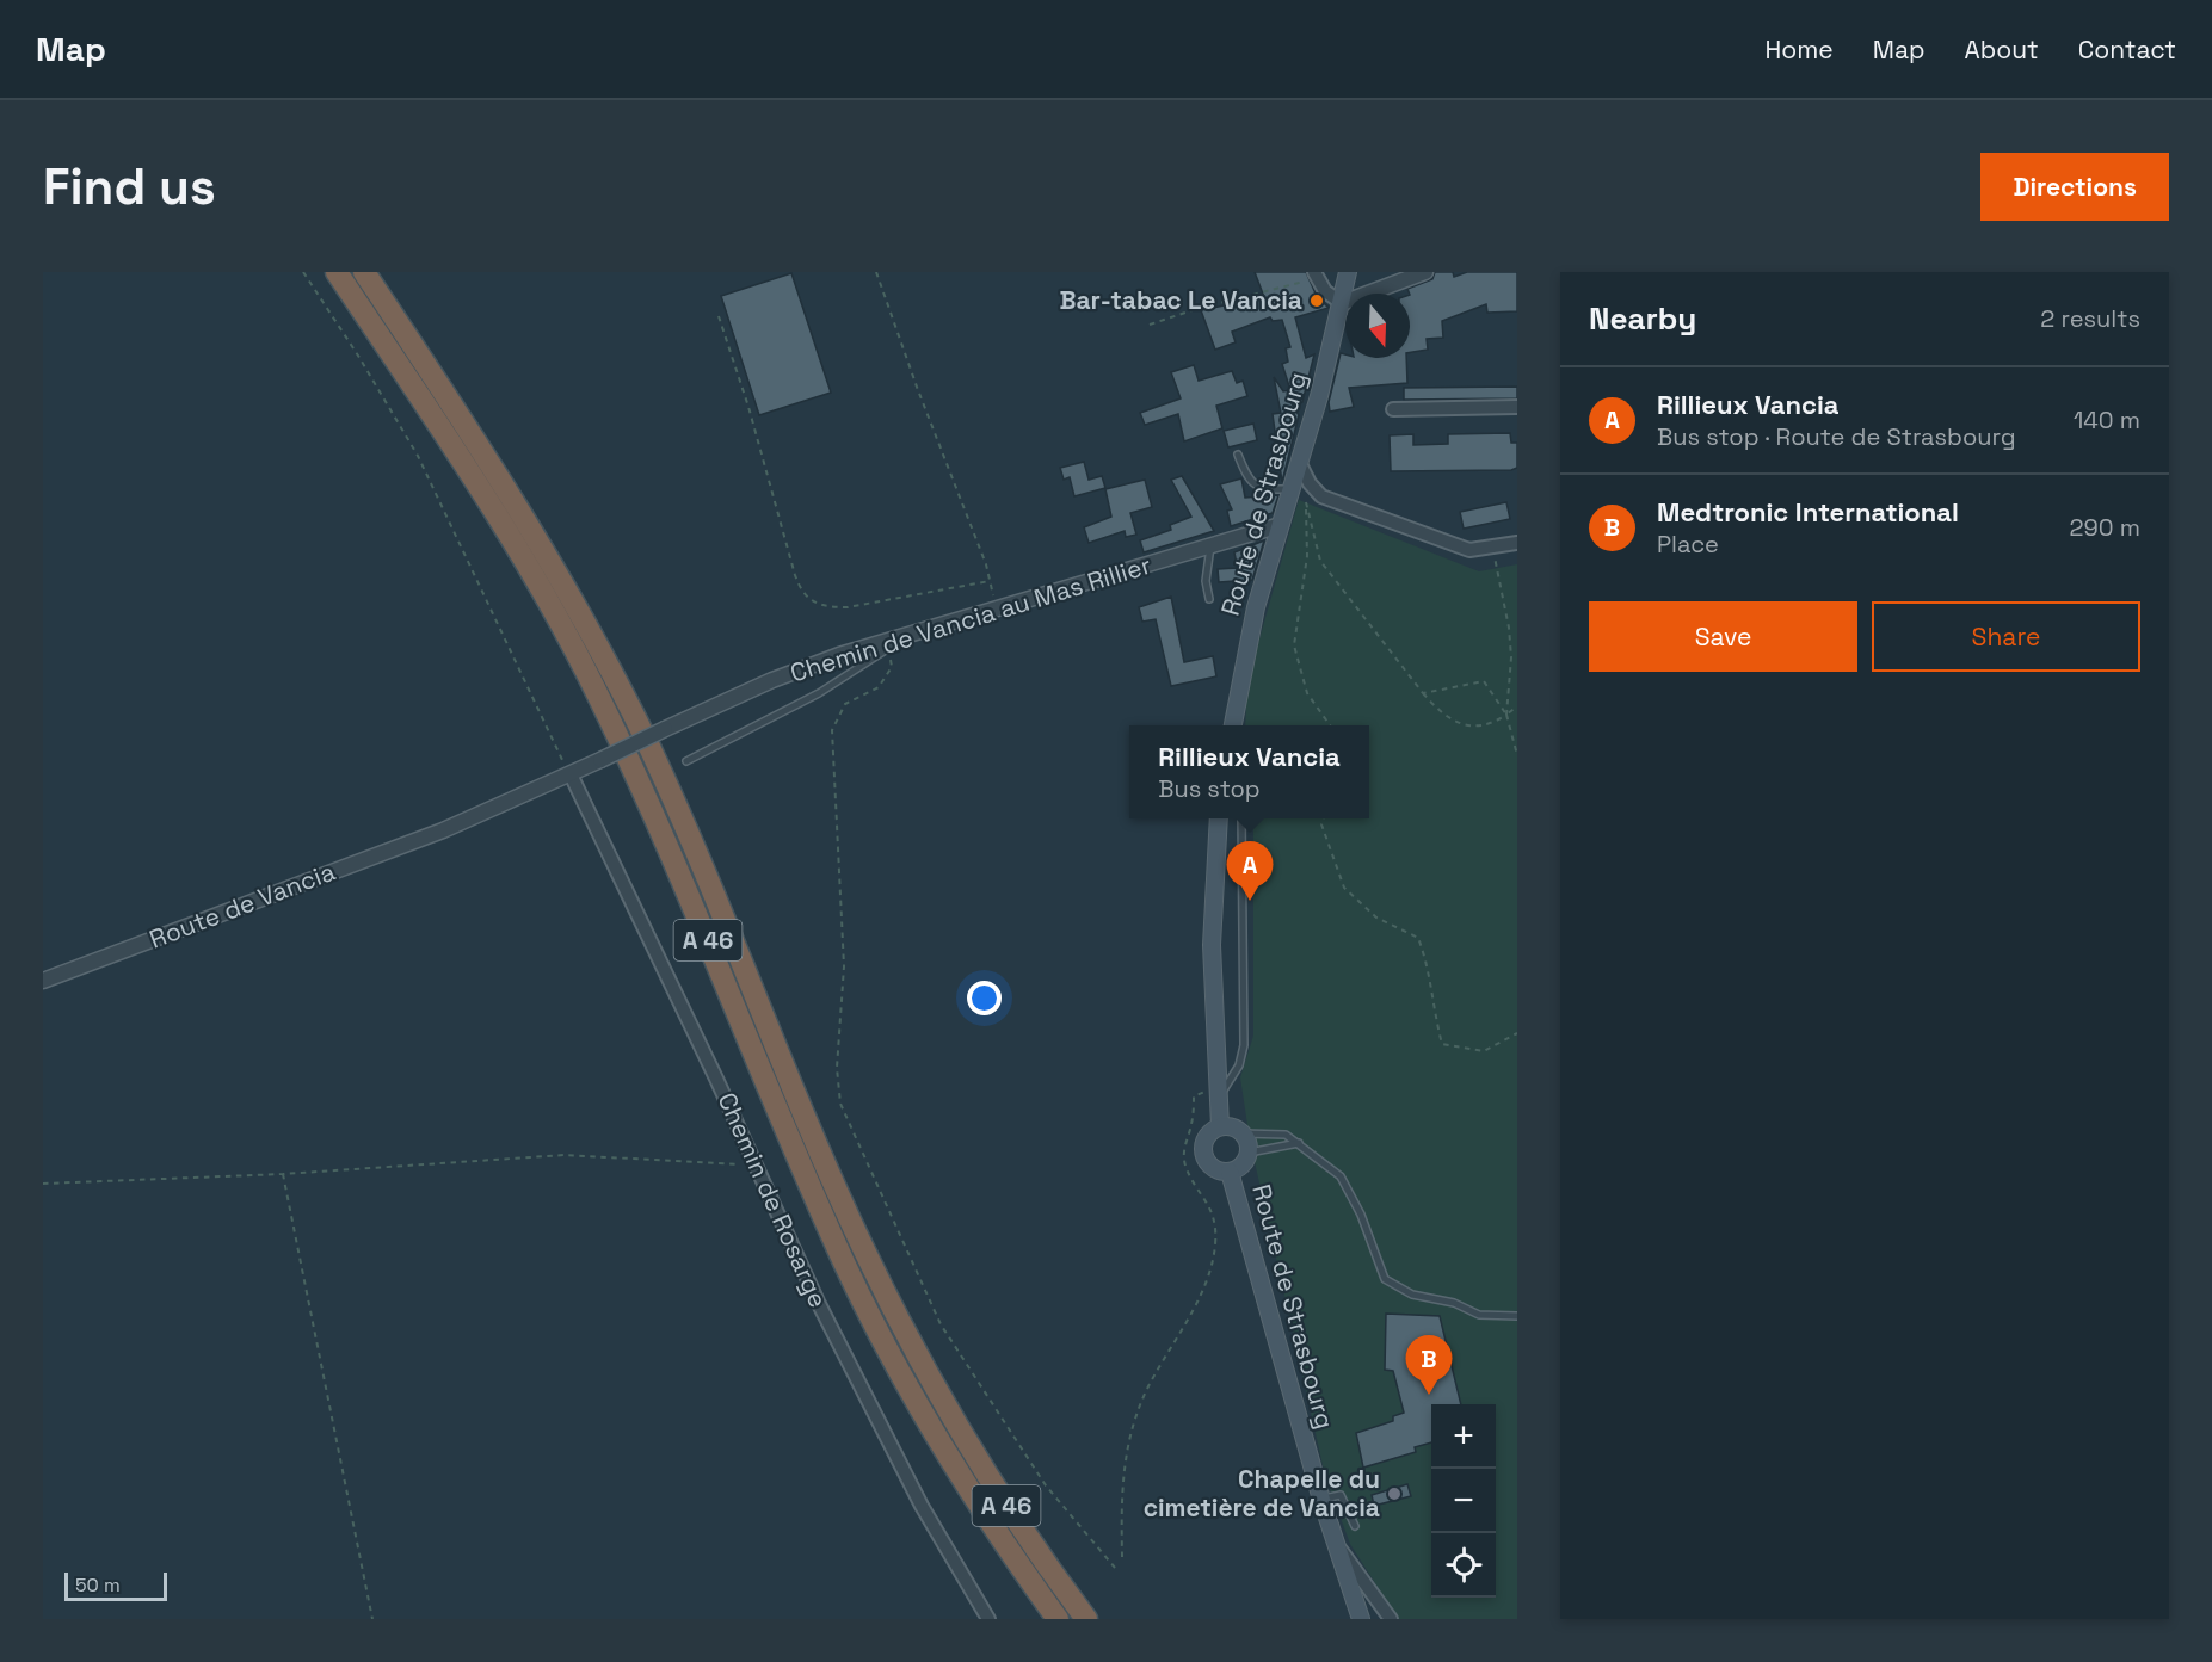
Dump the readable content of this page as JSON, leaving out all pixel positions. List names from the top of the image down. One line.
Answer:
{"streets":{"highway":["A 46"],"main road":["Route de Strasbourg"],"street":["Chemin de Vancia au Mas Rillier","Route de Vancia","Chemin de Rosarge"]},"crossings":[["Route de Strasbourg","Chemin de Vancia au Mas Rillier"],["Chemin de Vancia au Mas Rillier","Route de Vancia"],["Chemin de Vancia au Mas Rillier","Chemin de Rosarge"],["Route de Vancia","Chemin de Rosarge"]],"places":["Bar-tabac Le Vancia","Chapelle du cimetière de Vancia"],"scale_bar":"50 m","north":"bottom","page":{"header":"Map","nav":["Home","Map","About","Contact"],"buttons":["Directions",["Save","Share"]],"title":"Find us","heading":["Nearby","2 results"],"list":[{"mark":"A","name":"Rillieux Vancia","note":"Bus stop · Route de Strasbourg","value":"140 m"},{"mark":"B","name":"Medtronic International","note":"Place","value":"290 m"}],"popup":["Rillieux Vancia","Bus stop"],"pins":["A","B"],"map_buttons":["+","−"],"scale":"50 m"}}
